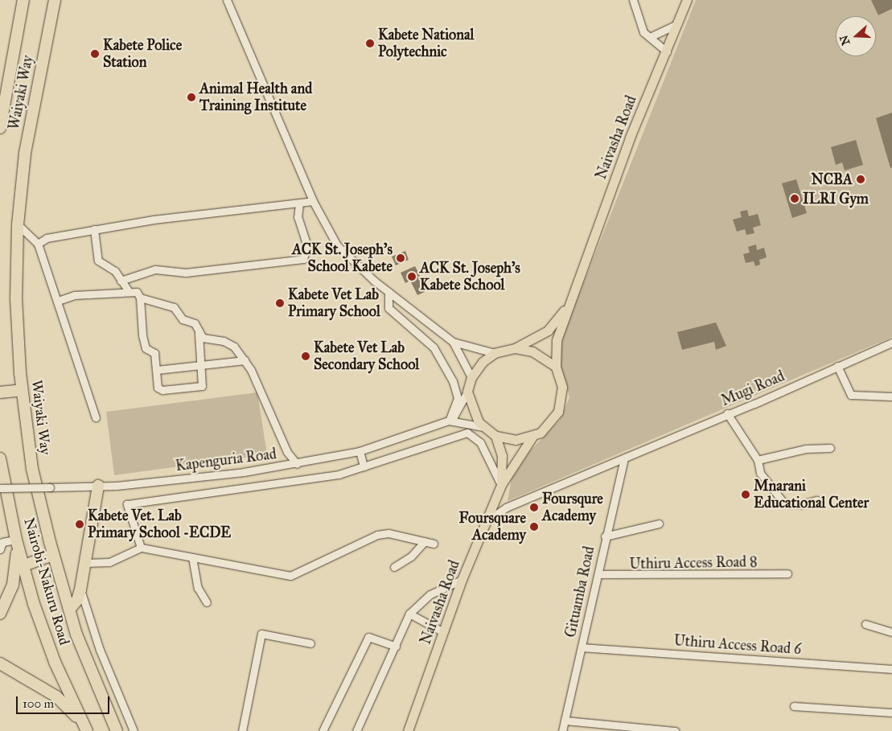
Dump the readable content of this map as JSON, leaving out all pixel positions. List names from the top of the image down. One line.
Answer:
{"streets":{"highway":["Waiyaki Way","Nairobi-Nakuru Road"],"main road":["Naivasha Road"],"street":["Mugi Road","Kapenguria Road","Uthiru Access Road 8","Gituamba Road","Uthiru Access Road 6"]},"crossings":[["Naivasha Road","Mugi Road"],["Naivasha Road","Kapenguria Road"],["Mugi Road","Gituamba Road"],["Uthiru Access Road 8","Gituamba Road"],["Gituamba Road","Uthiru Access Road 6"]],"places":["Kabete National Polytechnic","Kabete Police Station","Animal Health and Training Institute","NCBA","ILRI Gym","ACK St. Joseph's School Kabete","ACK St. Joseph's Kabete School","Kabete Vet Lab Primary School","Kabete Vet Lab Secondary School","Mnarani Educational Center","Foursqure Academy","Kabete Vet. Lab Primary School -ECDE","Foursquare Academy"],"scale_bar":"100 m","north":"left"}
